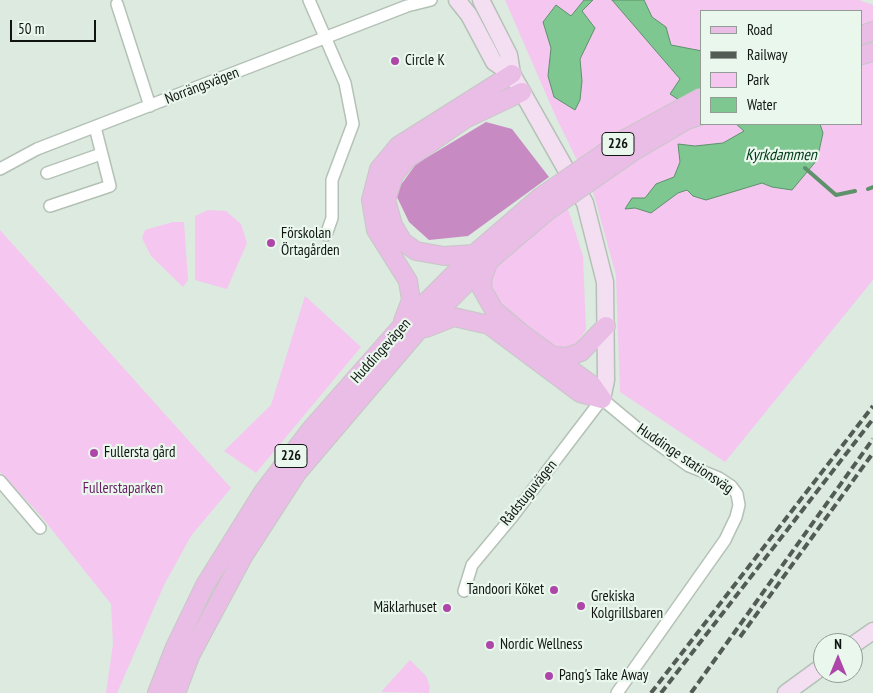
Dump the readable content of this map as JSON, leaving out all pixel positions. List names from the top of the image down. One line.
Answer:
{"streets":{"main road":["226","Huddingevägen"],"street":["Norrängsvägen","Huddinge stationsväg","Rådstuguvägen"]},"crossings":[["Huddinge stationsväg","Rådstuguvägen"]],"water":["Kyrkdammen"],"parks":["Fullerstaparken"],"places":["Circle K","Förskolan Örtagården","Fullersta gård","Tandoori Köket","Grekiska Kolgrillsbaren","Mäklarhuset","Nordic Wellness","Pang's Take Away"],"legend":["Road","Railway","Park","Water"],"scale_bar":"50 m","north":"top"}
